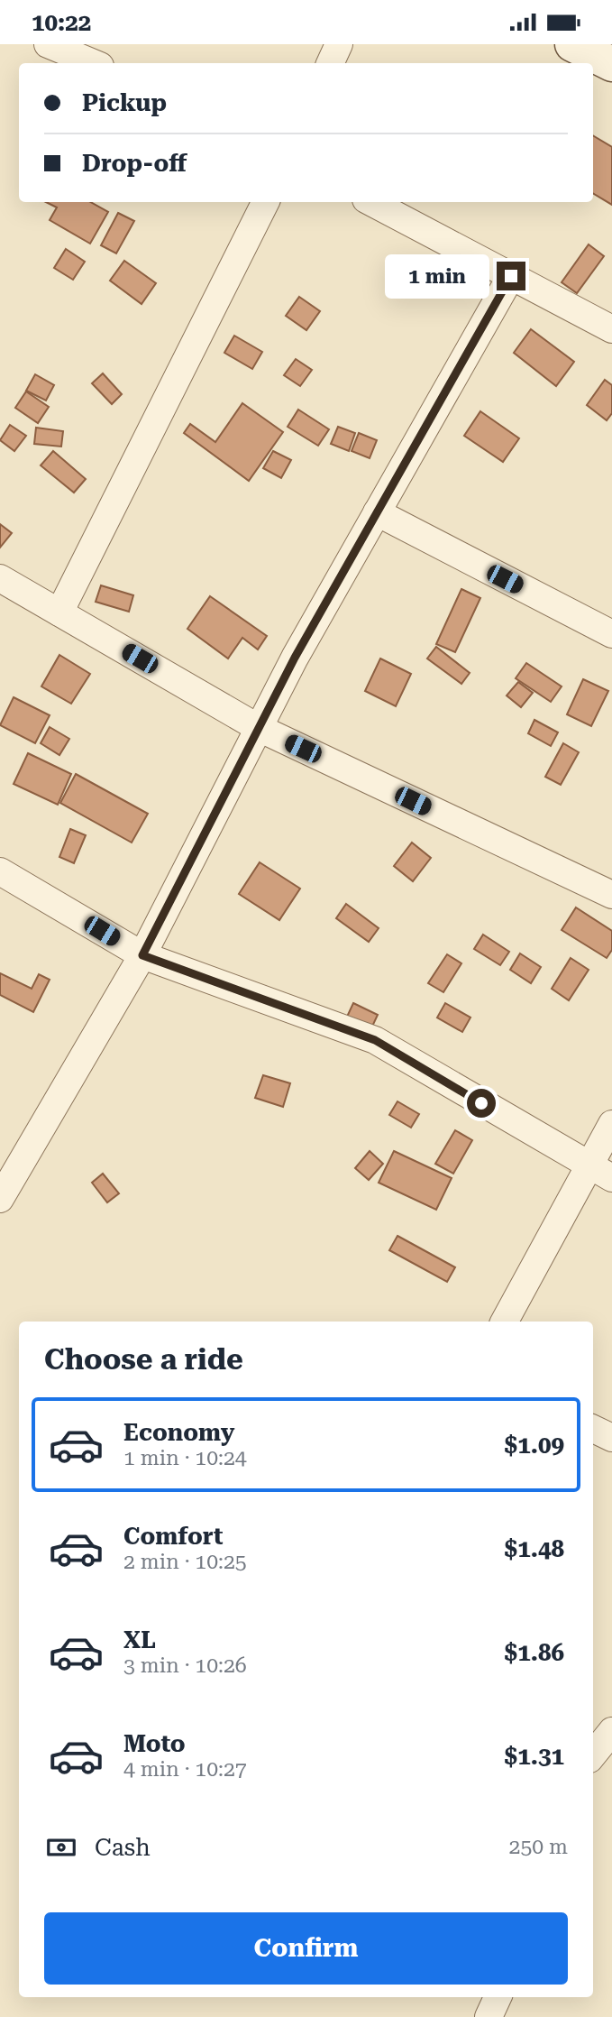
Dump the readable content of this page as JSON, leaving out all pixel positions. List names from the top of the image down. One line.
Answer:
{"page":{"status":"10:22","banner":["Pickup","Drop-off"],"bubble":"1 min","heading":"Choose a ride","list":[{"name":"Economy","note":"1 min · 10:24","value":"$1.09"},{"name":"Comfort","note":"2 min · 10:25","value":"$1.48"},{"name":"XL","note":"3 min · 10:26","value":"$1.86"},{"name":"Moto","note":"4 min · 10:27","value":"$1.31"}],"pay":["Cash","250 m"],"buttons":"Confirm"}}
